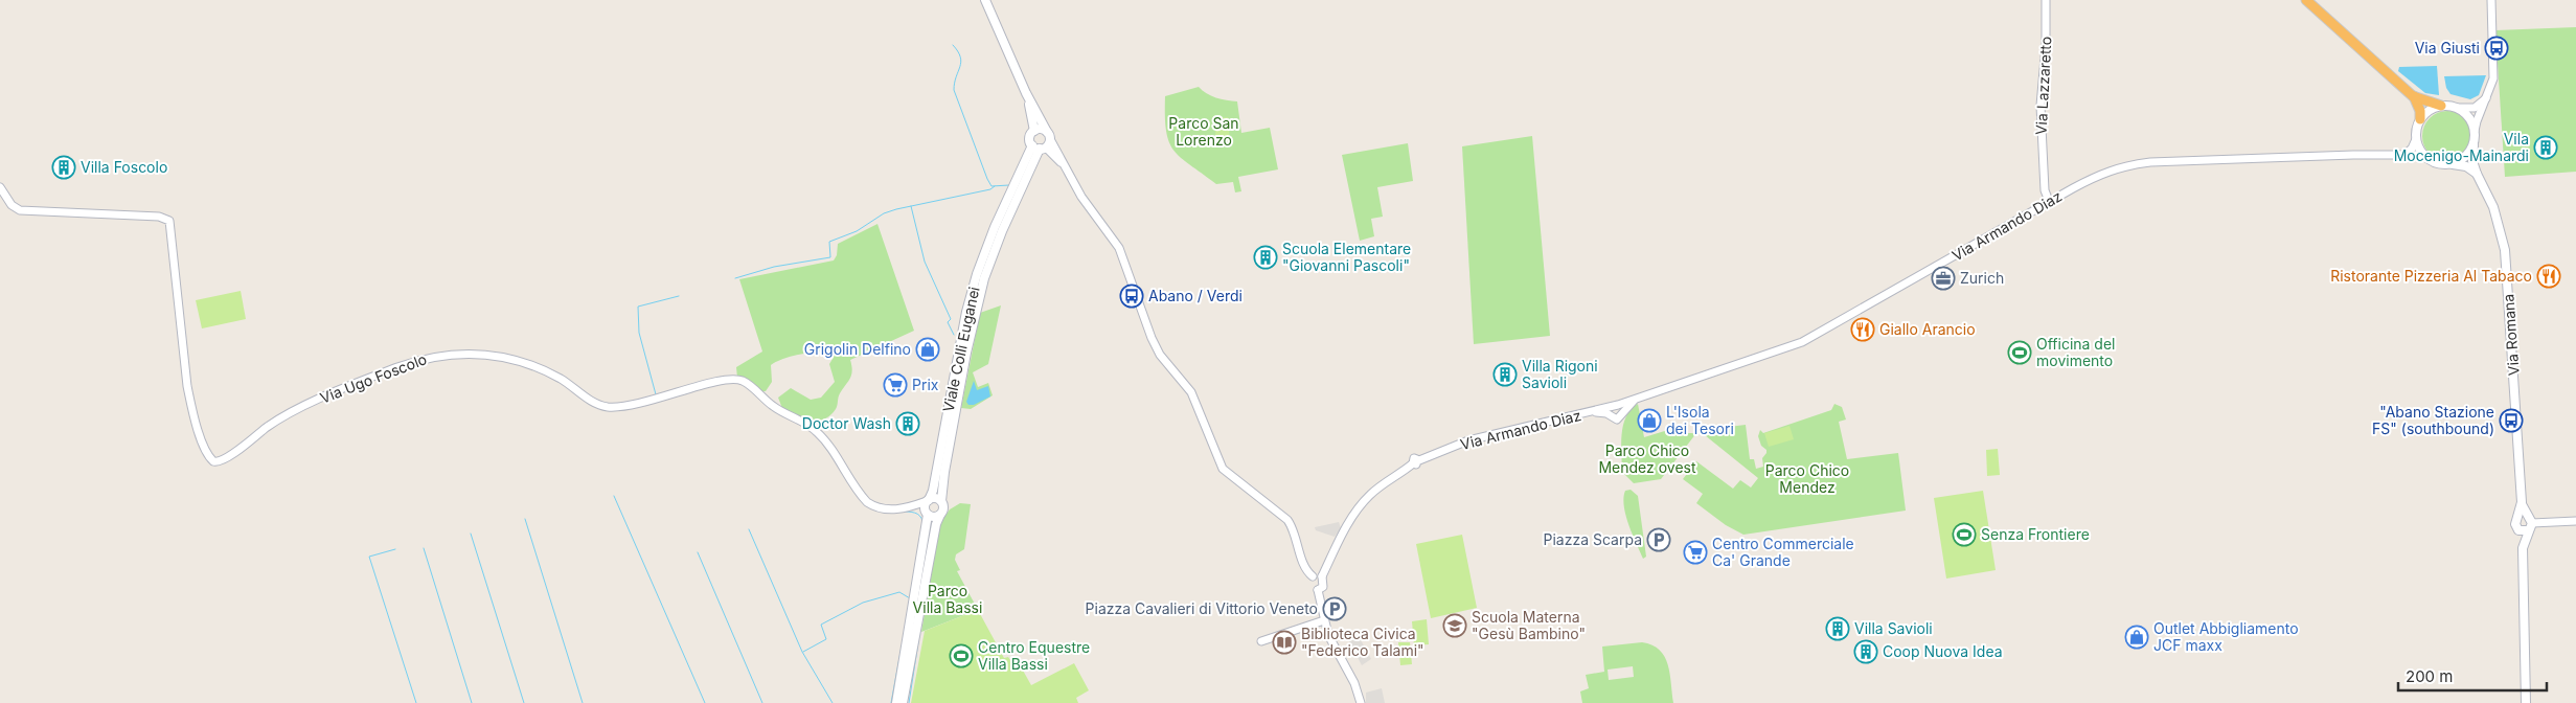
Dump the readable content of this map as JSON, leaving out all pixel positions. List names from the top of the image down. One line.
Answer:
{"streets":{"main road":["Via Romana","Viale Colli Euganei"],"street":["Via Lazzaretto","Via Armando Diaz","Via Ugo Foscolo"]},"crossings":[["Via Lazzaretto","Via Armando Diaz"],["Via Armando Diaz","Via Romana"],["Viale Colli Euganei","Via Ugo Foscolo"]],"parks":["Parco San Lorenzo","Parco Chico Mendez ovest","Parco Chico Mendez","Parco Villa Bassi"],"places":{"bus stop":["Via Giusti","Abano / Verdi","\"Abano Stazione FS\" (southbound)"],"building":["Vila Mocenigo-Mainardi","Villa Foscolo","Scuola Elementare \"Giovanni Pascoli\"","Villa Rigoni Savioli","Doctor Wash","Villa Savioli","Coop Nuova Idea"],"restaurant":["Ristorante Pizzeria Al Tabaco","Giallo Arancio"],"office":["Zurich"],"shop":["Grigolin Delfino","L'Isola dei Tesori","Outlet Abbigliamento JCF maxx"],"sports":["Officina del movimento","Senza Frontiere","Centro Equestre Villa Bassi"],"supermarket":["Prix","Centro Commerciale Ca' Grande"],"parking":["Piazza Scarpa","Piazza Cavalieri di Vittorio Veneto"],"school or university":["Scuola Materna \"Gesù Bambino\""],"library":["Biblioteca Civica \"Federico Talami\""]},"scale_bar":"200 m"}
